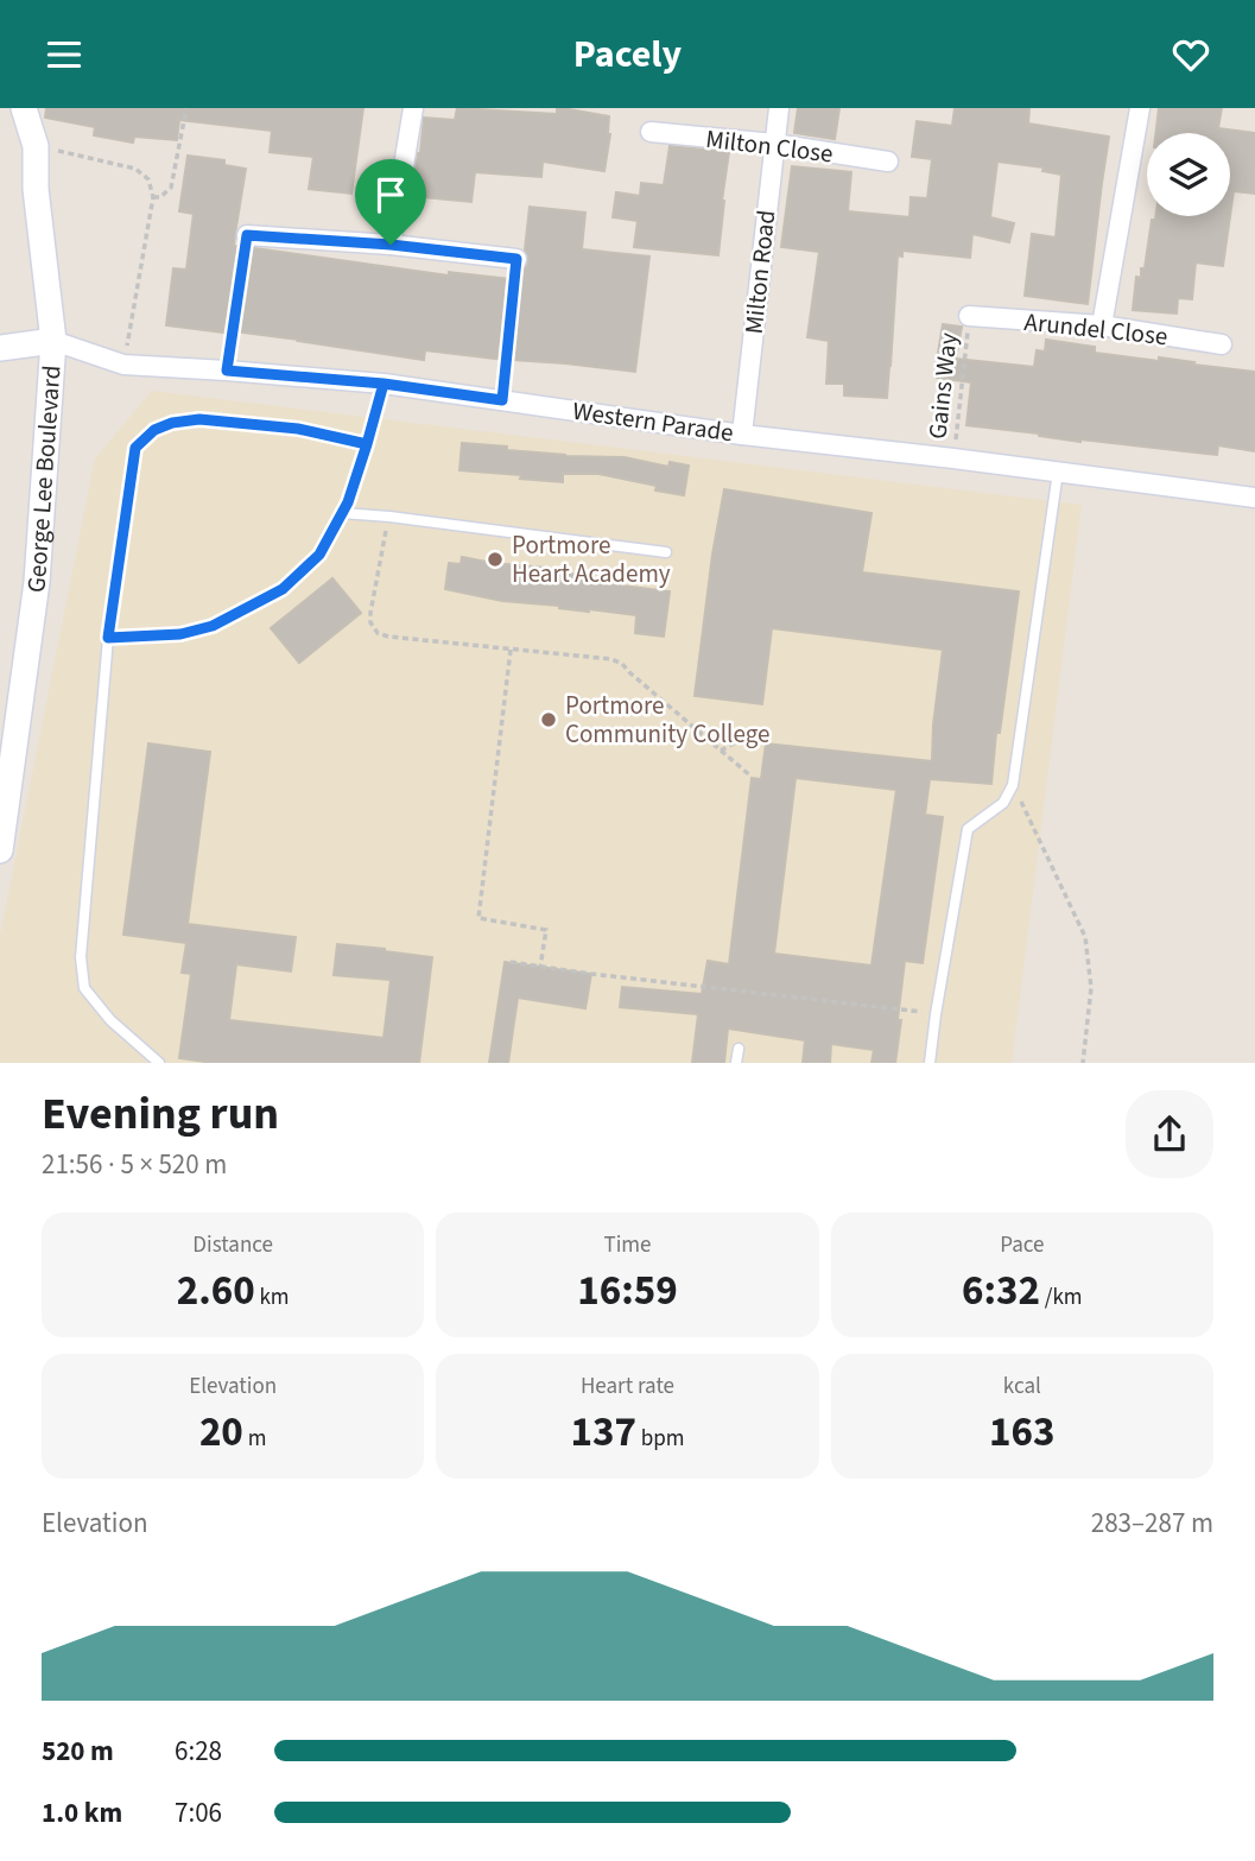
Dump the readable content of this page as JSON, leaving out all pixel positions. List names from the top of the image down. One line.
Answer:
{"streets":{"main road":["George Lee Boulevard"],"street":["Milton Close","Milton Road","Arundel Close","Western Parade"],"path":["Gains Way"]},"crossings":[["Milton Close","Milton Road"],["Milton Road","Western Parade"],["Arundel Close","Gains Way"],["Gains Way","Western Parade"],["Western Parade","George Lee Boulevard"]],"places":["Portmore Heart Academy","Portmore Community College"],"page":{"header":"Pacely","heading":["Evening run","21:56 · 5 × 520 m"],"stats":[["Distance","2.60 km"],["Time","16:59"],["Pace","6:32 /km"],["Elevation","20 m"],["Heart rate","137 bpm"],["kcal","163"]],"chart":["Elevation","283–287 m"],"list":[{"name":"520 m","note":"6:28"},{"name":"1.0 km","note":"7:06"}]}}
